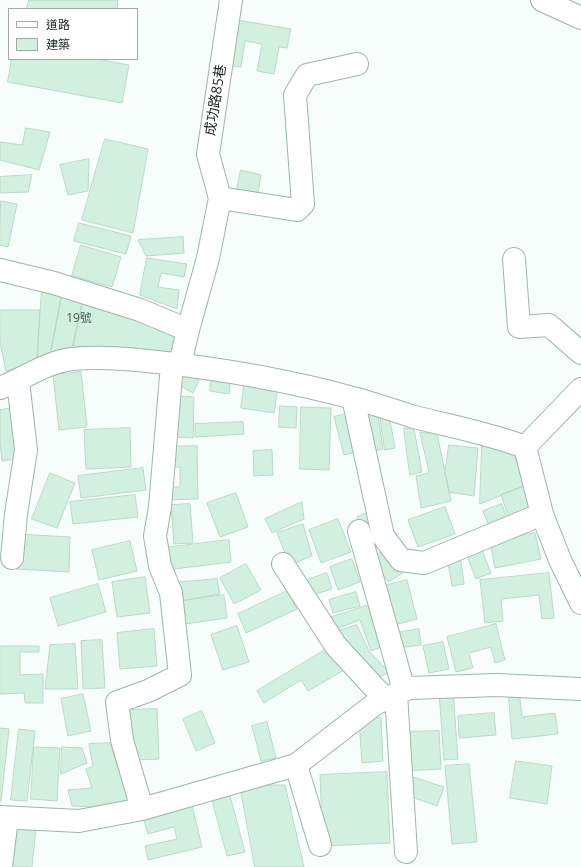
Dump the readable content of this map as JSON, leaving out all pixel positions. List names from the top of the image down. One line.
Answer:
{"streets":{"street":["成功路85巷"]},"house_numbers":["19號"],"legend":["道路","建築"]}
